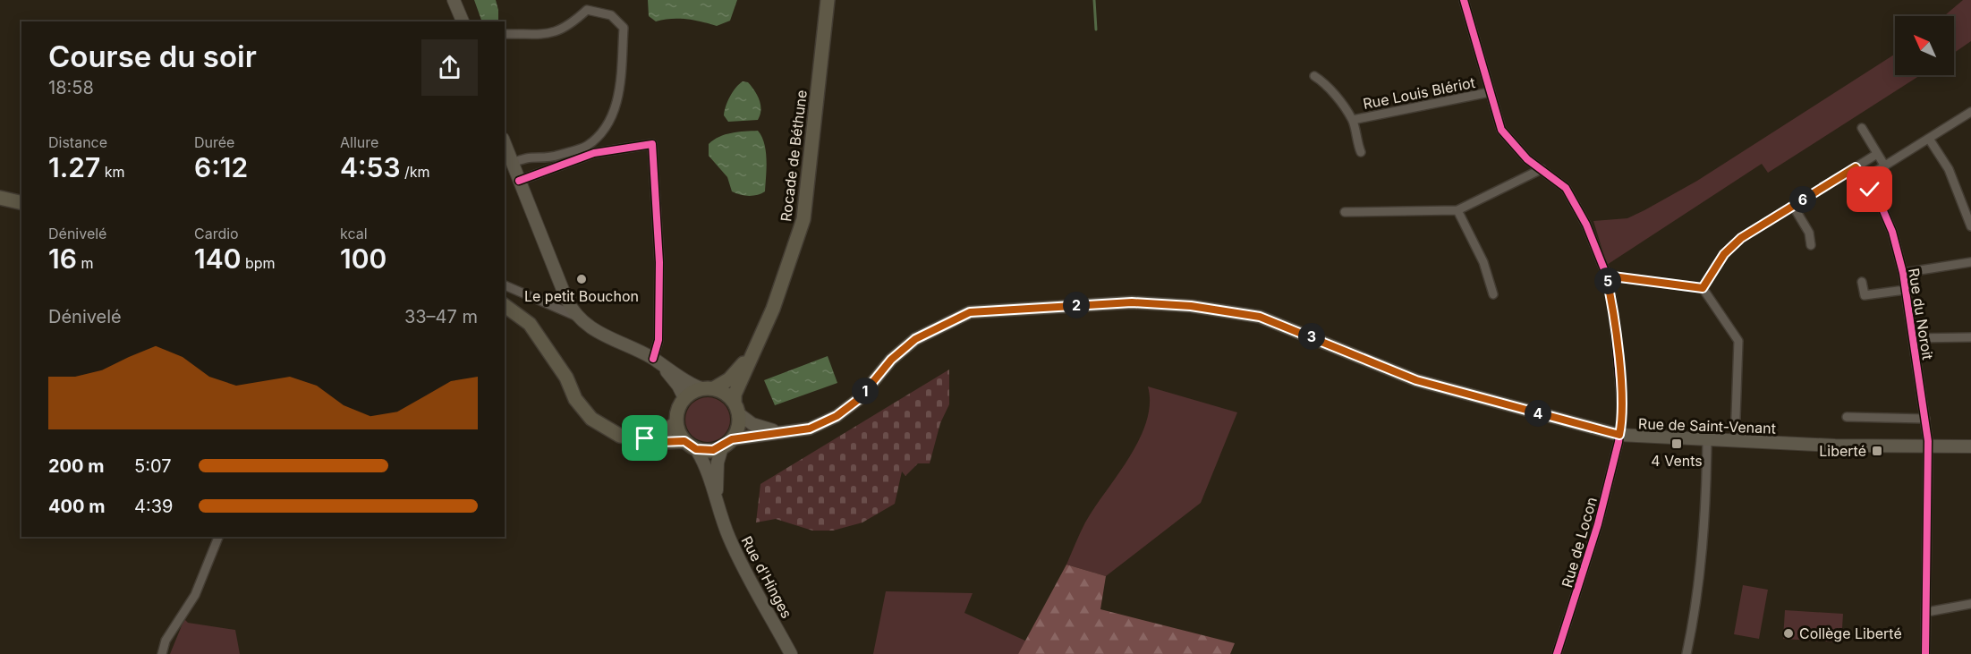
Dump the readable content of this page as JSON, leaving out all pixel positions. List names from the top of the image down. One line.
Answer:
{"streets":{"main road":["Rocade de Béthune","Rue de Saint-Venant","Rue d'Hinges"],"street":["Rue Louis Blériot","Rue du Noroit","Rue de Locon"]},"crossings":[["Rue Louis Blériot","Rue de Locon"],["Rocade de Béthune","Rue d'Hinges"],["Rue du Noroit","Rue de Saint-Venant"],["Rue de Saint-Venant","Rue de Locon"]],"places":{"other":["Le petit Bouchon","Collège Liberté"],"transit":["4 Vents","Liberté"]},"north":"top left","page":{"heading":["Course du soir","18:58"],"stats":[["Distance","1.27 km"],["Durée","6:12"],["Allure","4:53 /km"],["Dénivelé","16 m"],["Cardio","140 bpm"],["kcal","100"]],"pins":["6","5","2","3","1","4"],"chart":["Dénivelé","33–47 m"],"list":[{"name":"200 m","note":"5:07"},{"name":"400 m","note":"4:39"}]}}
